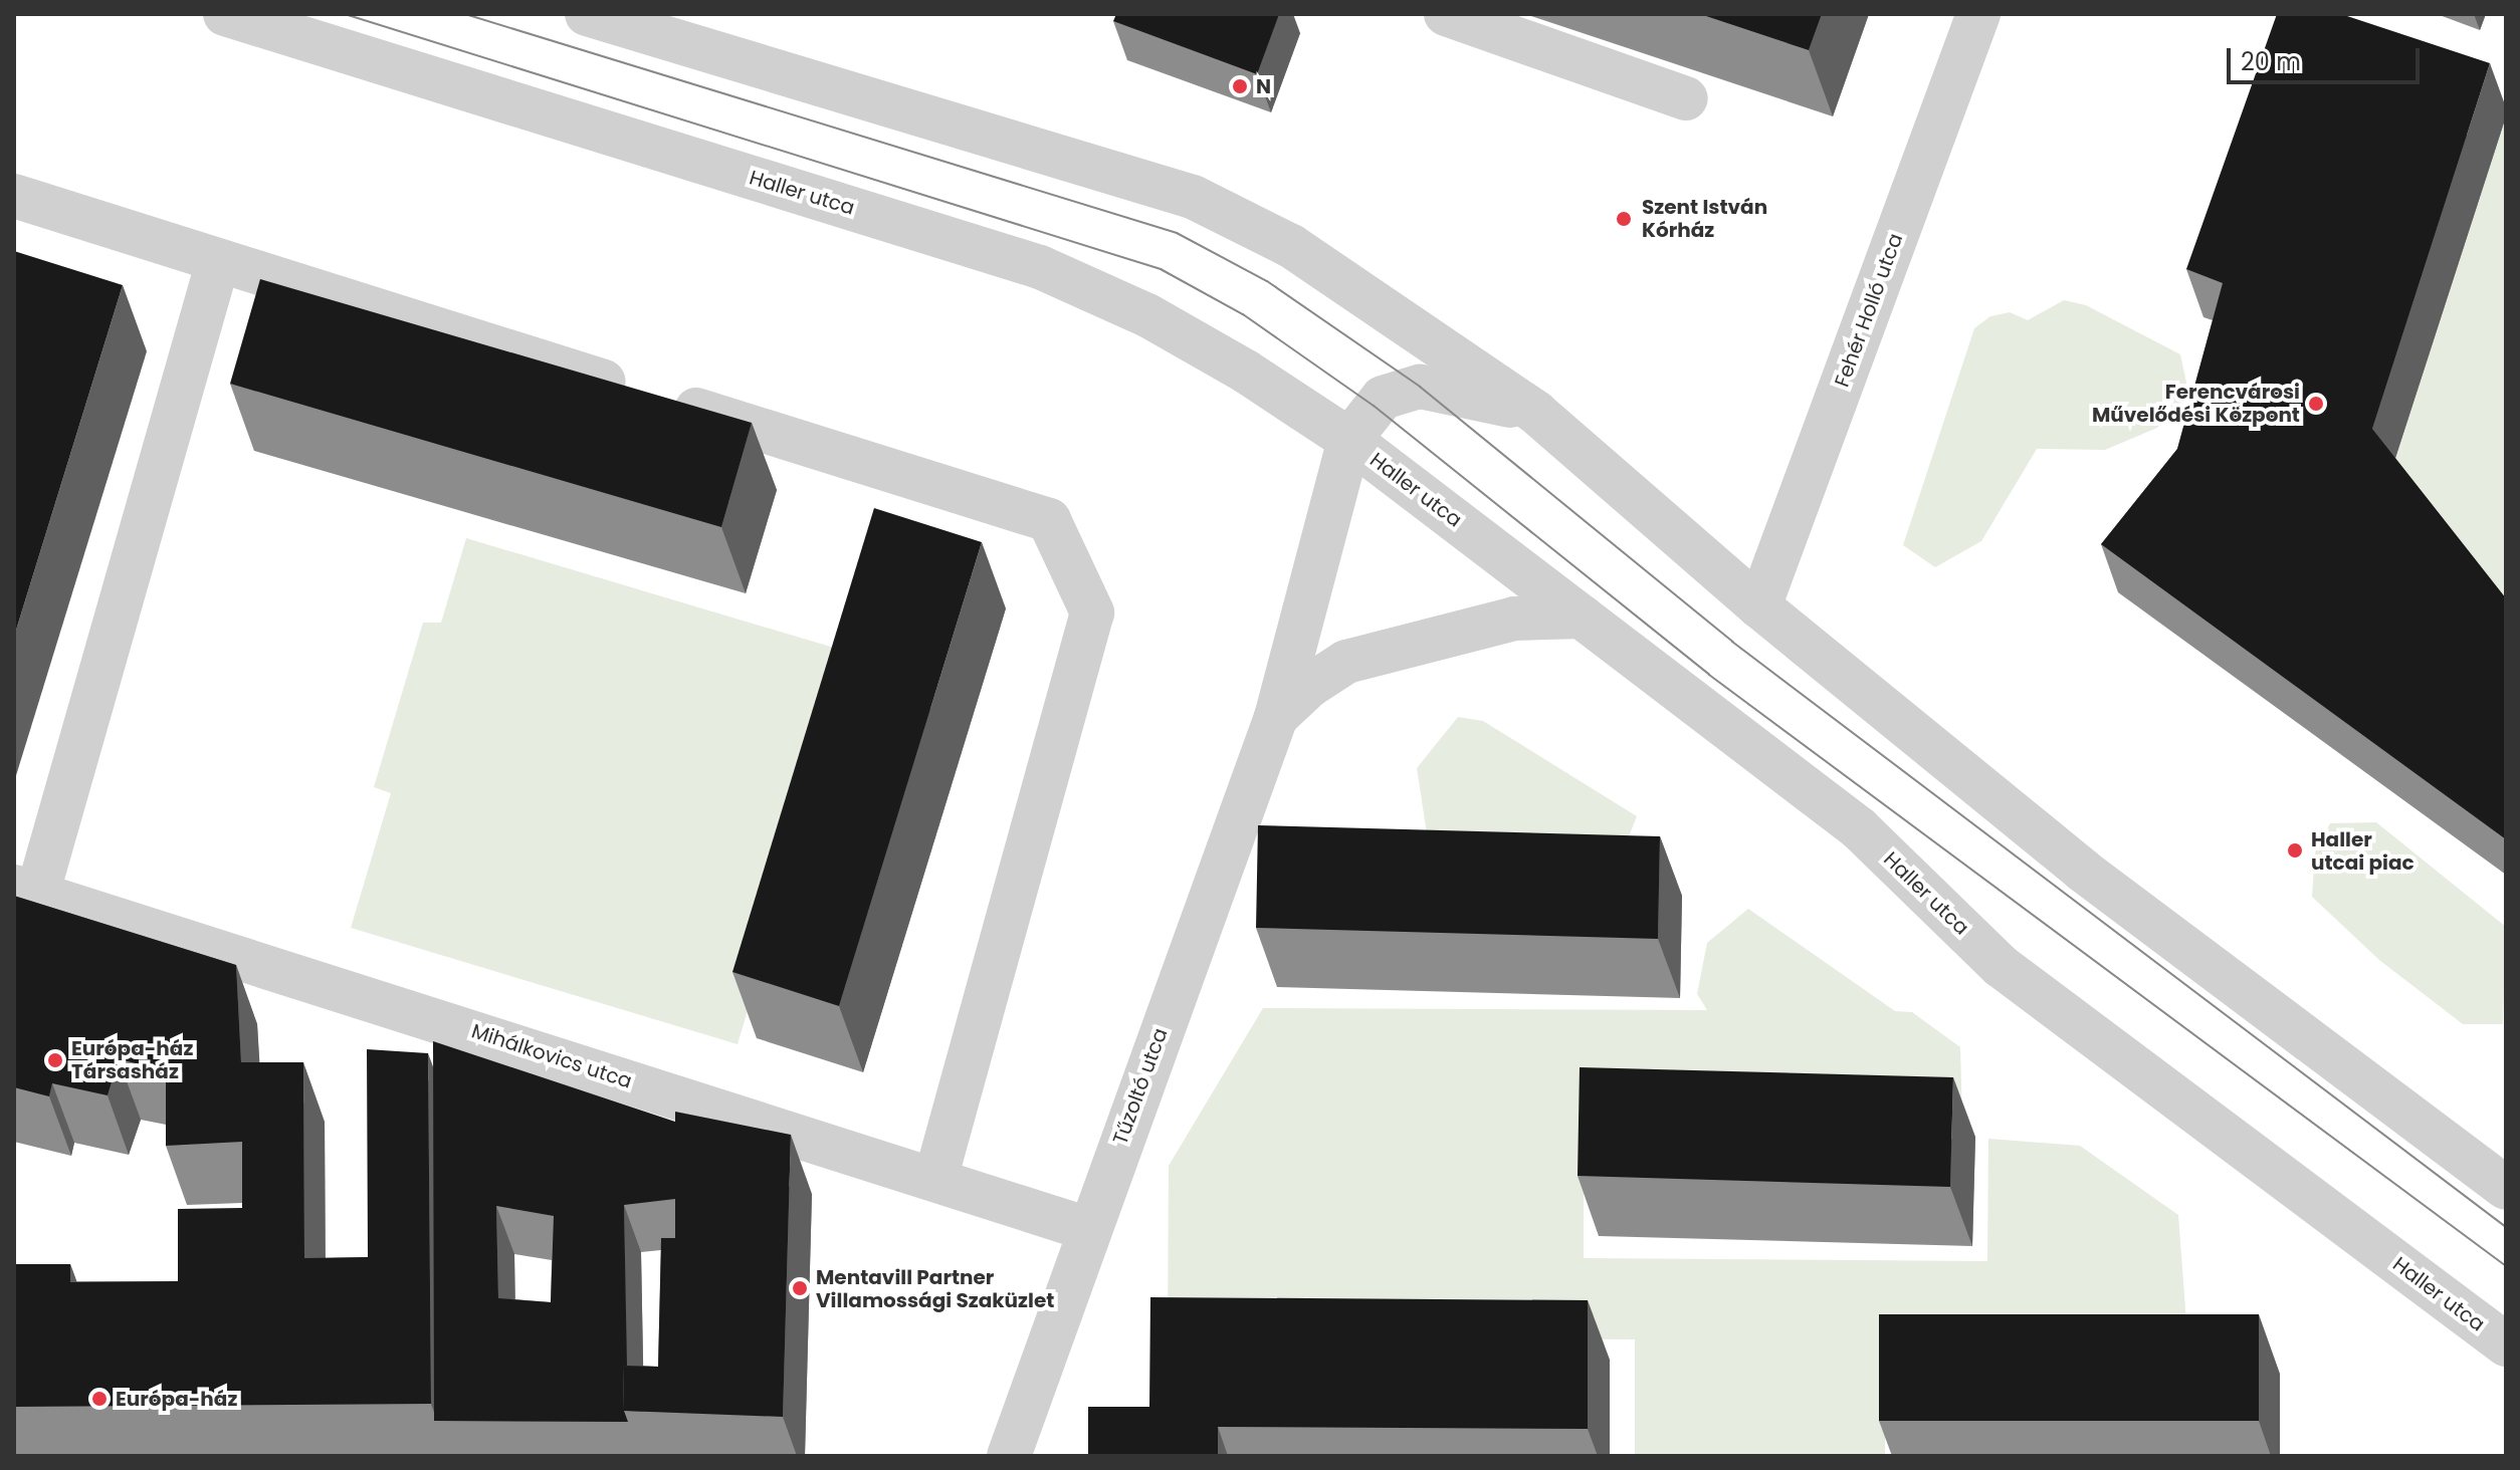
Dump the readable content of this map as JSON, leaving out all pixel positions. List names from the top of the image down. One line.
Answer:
{"streets":{"street":["Haller utca","Fehér Holló utca","Mihálkovics utca","Tűzoltó utca"]},"crossings":[["Haller utca","Fehér Holló utca"],["Haller utca","Tűzoltó utca"],["Mihálkovics utca","Tűzoltó utca"]],"places":["N","Szent István Kórház","Ferencvárosi Művelődési Központ","Haller utcai piac","Európa-ház Társasház","Mentavill Partner Villamossági Szaküzlet","Európa-ház"],"scale_bar":"20 m"}
